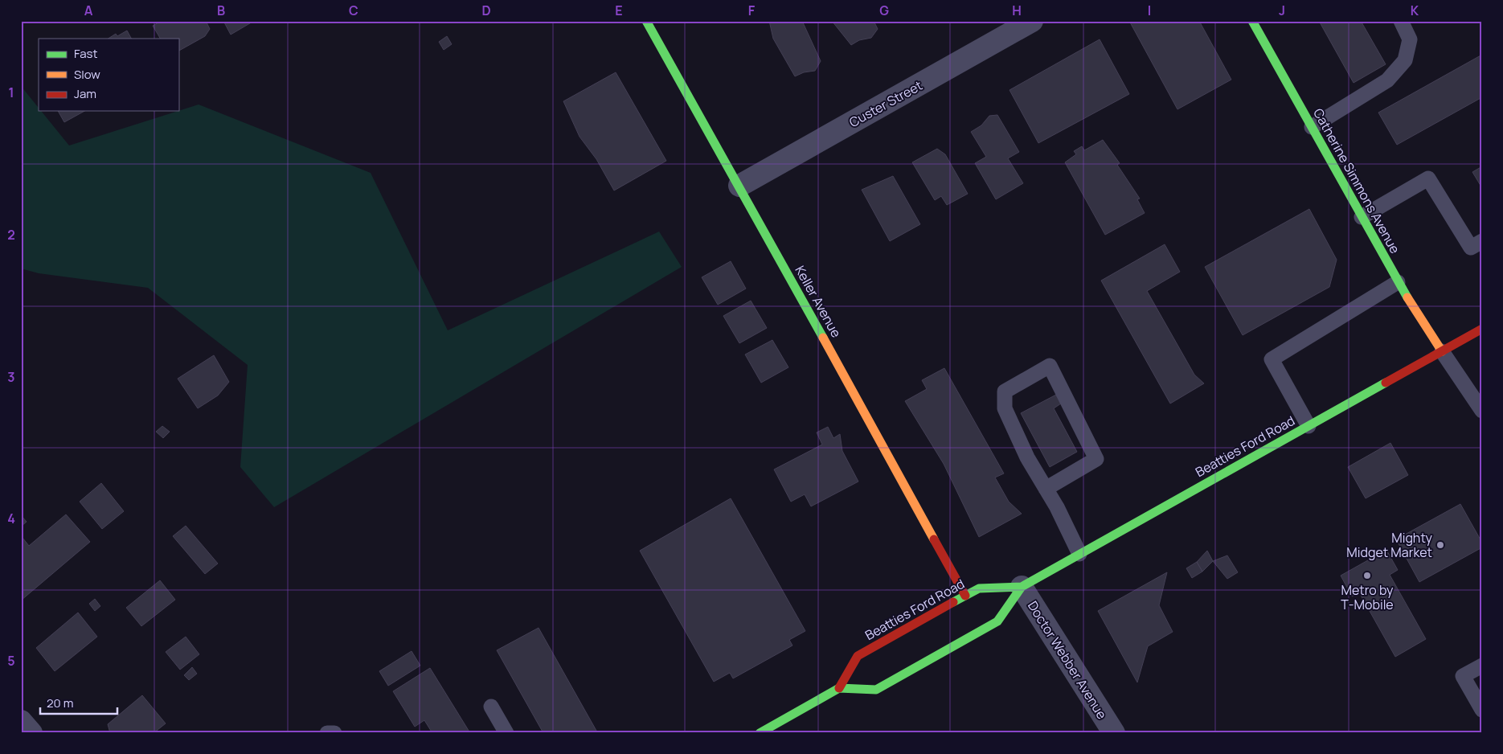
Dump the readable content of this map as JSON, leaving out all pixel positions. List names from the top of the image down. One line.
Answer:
{"streets":{"main road":["Catherine Simmons Avenue","Keller Avenue","Beatties Ford Road"],"street":["Custer Street","Doctor Webber Avenue"]},"crossings":[["Custer Street","Keller Avenue"],["Catherine Simmons Avenue","Beatties Ford Road"],["Keller Avenue","Beatties Ford Road"],["Beatties Ford Road","Doctor Webber Avenue"]],"places":["Mighty Midget Market","Metro by T-Mobile"],"legend":["Fast","Slow","Jam"],"scale_bar":"20 m","grid":{"columns":["A","B","C","D","E","F","G","H","I","J","K"],"rows":["1","2","3","4","5"]}}
